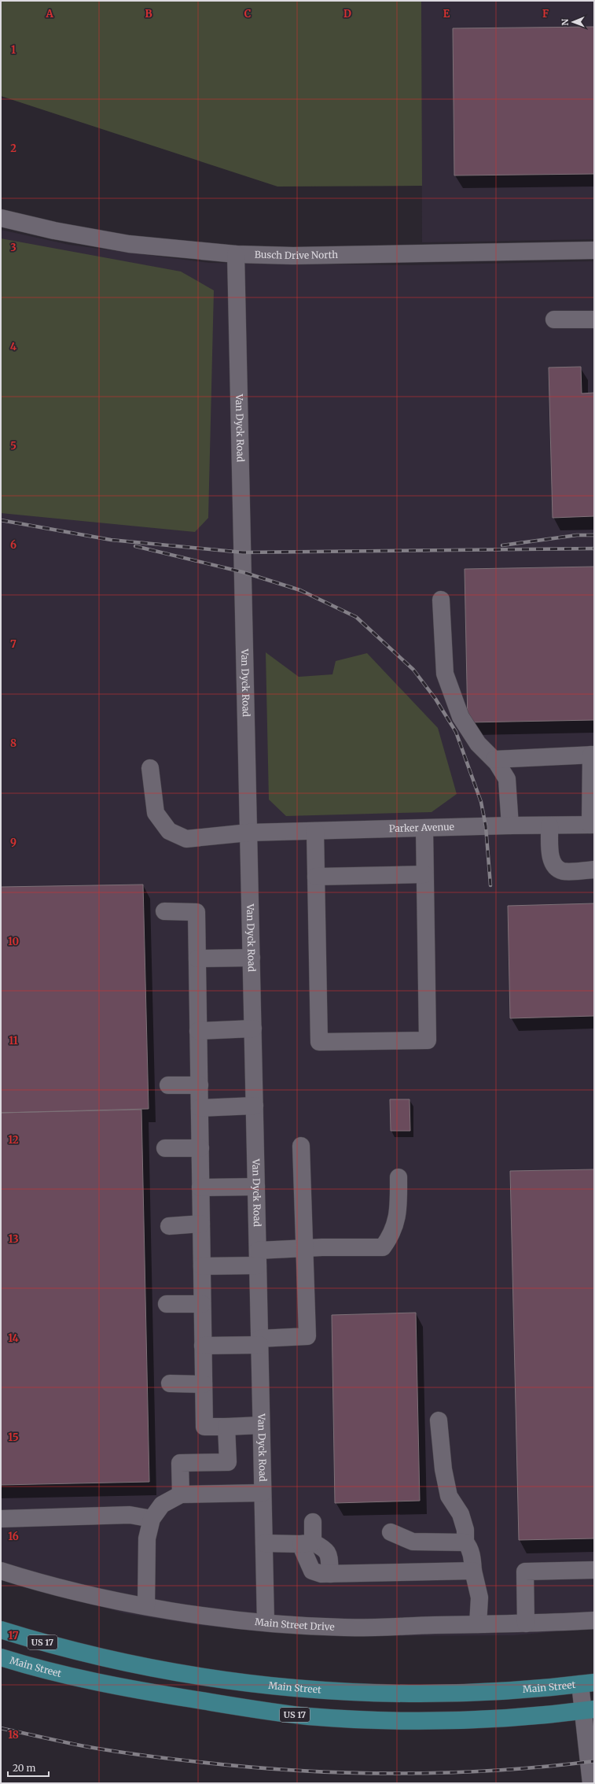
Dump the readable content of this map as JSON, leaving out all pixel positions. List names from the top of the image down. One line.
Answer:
{"streets":{"main road":["US 17","Main Street"],"street":["Busch Drive North","Van Dyck Road","Parker Avenue","Main Street Drive"]},"crossings":[["Busch Drive North","Van Dyck Road"],["Van Dyck Road","Parker Avenue"],["Van Dyck Road","Main Street Drive"]],"scale_bar":"20 m","north":"left","grid":{"columns":["A","B","C","D","E","F"],"rows":["1","2","3","4","5","6","7","8","9","10","11","12","13","14","15","16","17","18"]}}
